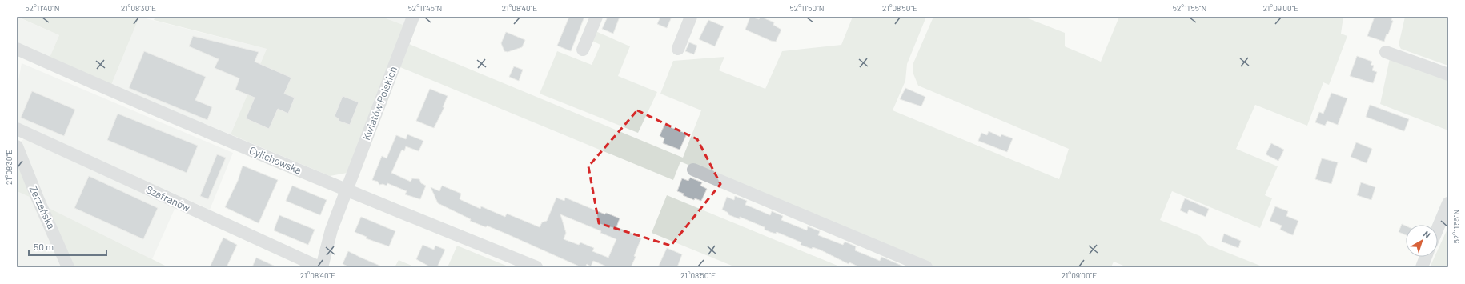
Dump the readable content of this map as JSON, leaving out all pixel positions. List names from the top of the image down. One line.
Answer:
{"streets":{"street":["Kwiatów Polskich","Cylichowska","Szafranów","Zerzeńska"]},"crossings":[["Kwiatów Polskich","Cylichowska"]],"scale_bar":"50 m","north":"top right","coordinates":["52°11'40\"N","21°08'30\"E","52°11'45\"N","21°08'40\"E","52°11'50\"N","21°08'50\"E","52°11'55\"N","21°09'00\"E"]}
